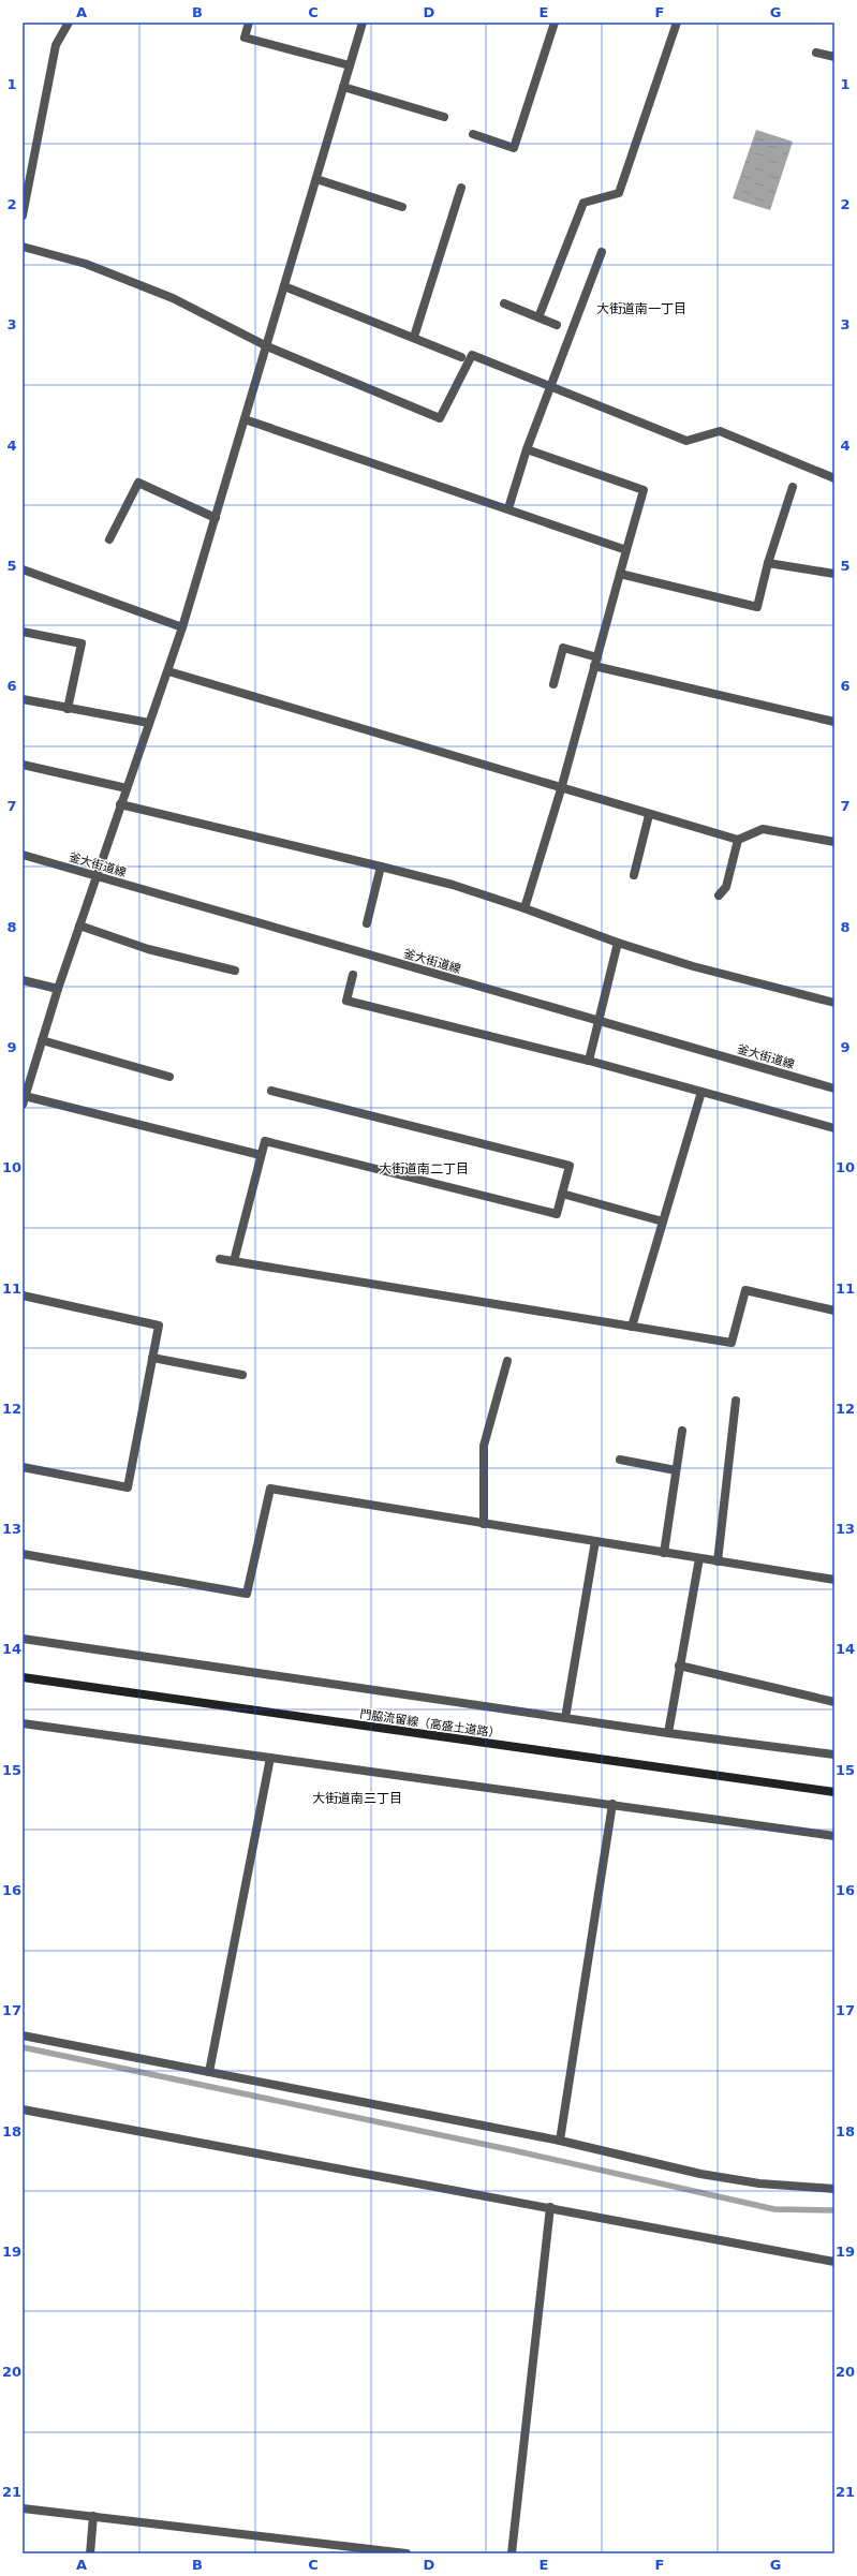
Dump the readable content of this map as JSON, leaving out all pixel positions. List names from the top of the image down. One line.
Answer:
{"streets":{"main road":["門脇流留線（高盛土道路）"],"street":["釜大街道線"]},"districts":["大街道南一丁目","大街道南二丁目","大街道南三丁目"],"grid":{"columns":["A","B","C","D","E","F","G"],"rows":["1","2","3","4","5","6","7","8","9","10","11","12","13","14","15","16","17","18","19","20","21"]}}
